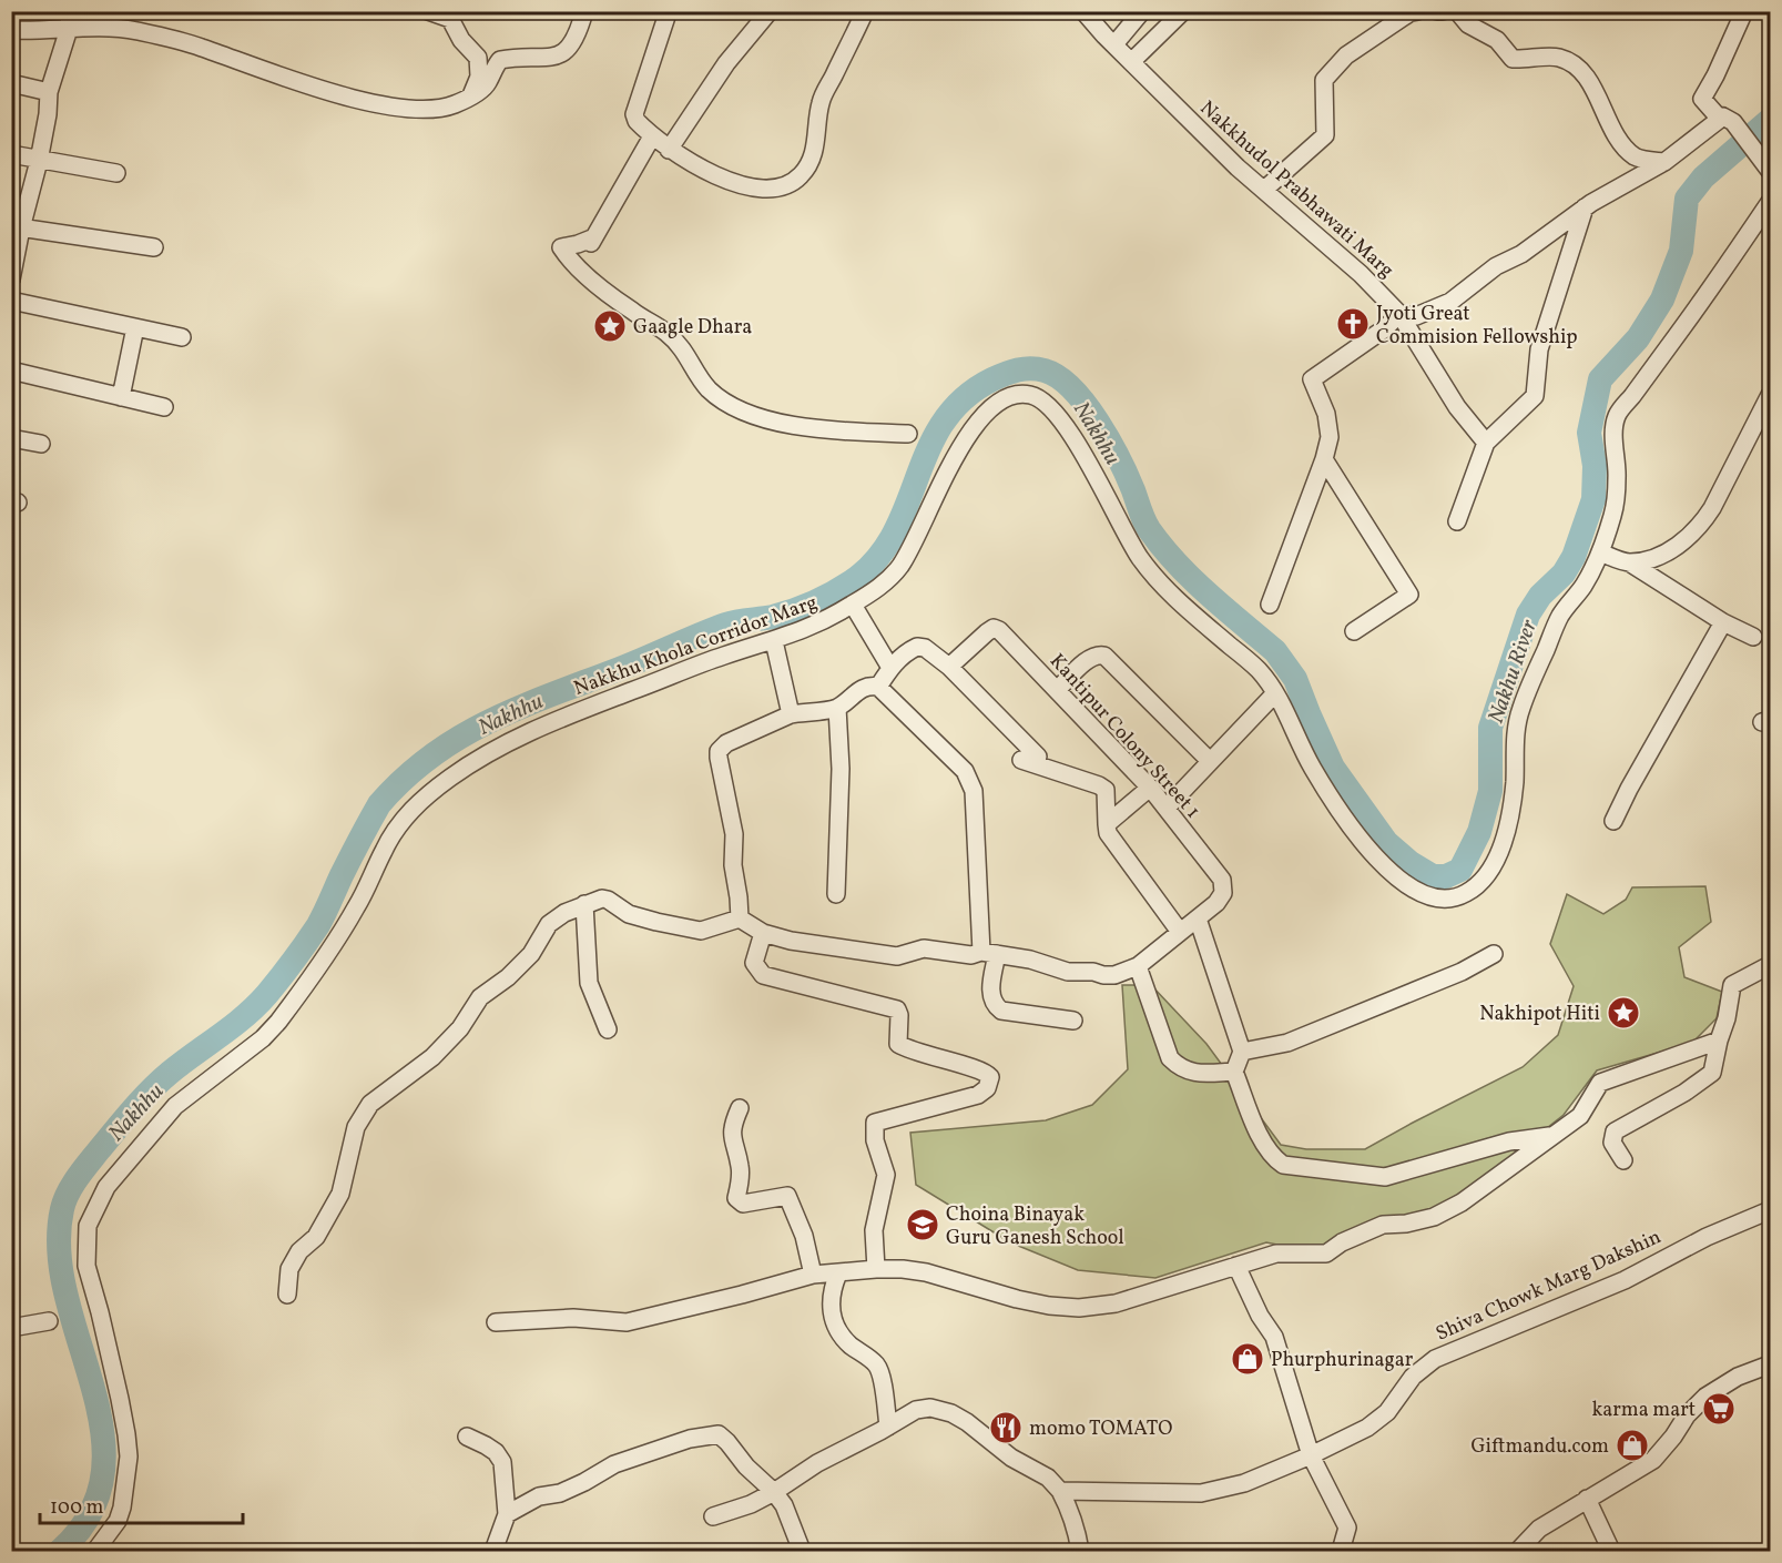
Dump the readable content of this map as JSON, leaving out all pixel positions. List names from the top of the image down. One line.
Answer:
{"streets":{"street":["Nakkhudol Prabhawati Marg","Nakkhu Khola Corridor Marg","Kantipur Colony Street 1","Shiva Chowk Marg Dakshin"]},"water":["Nakhhu","Nakhu River"],"places":{"church":["Jyoti Great Commision Fellowship"],"place":["Gaagle Dhara","Nakhipot Hiti"],"school or university":["Choina Binayak Guru Ganesh School"],"shop":["Phurphurinagar","Giftmandu.com"],"supermarket":["karma mart"],"restaurant":["momo TOMATO"]},"scale_bar":"100 m"}
